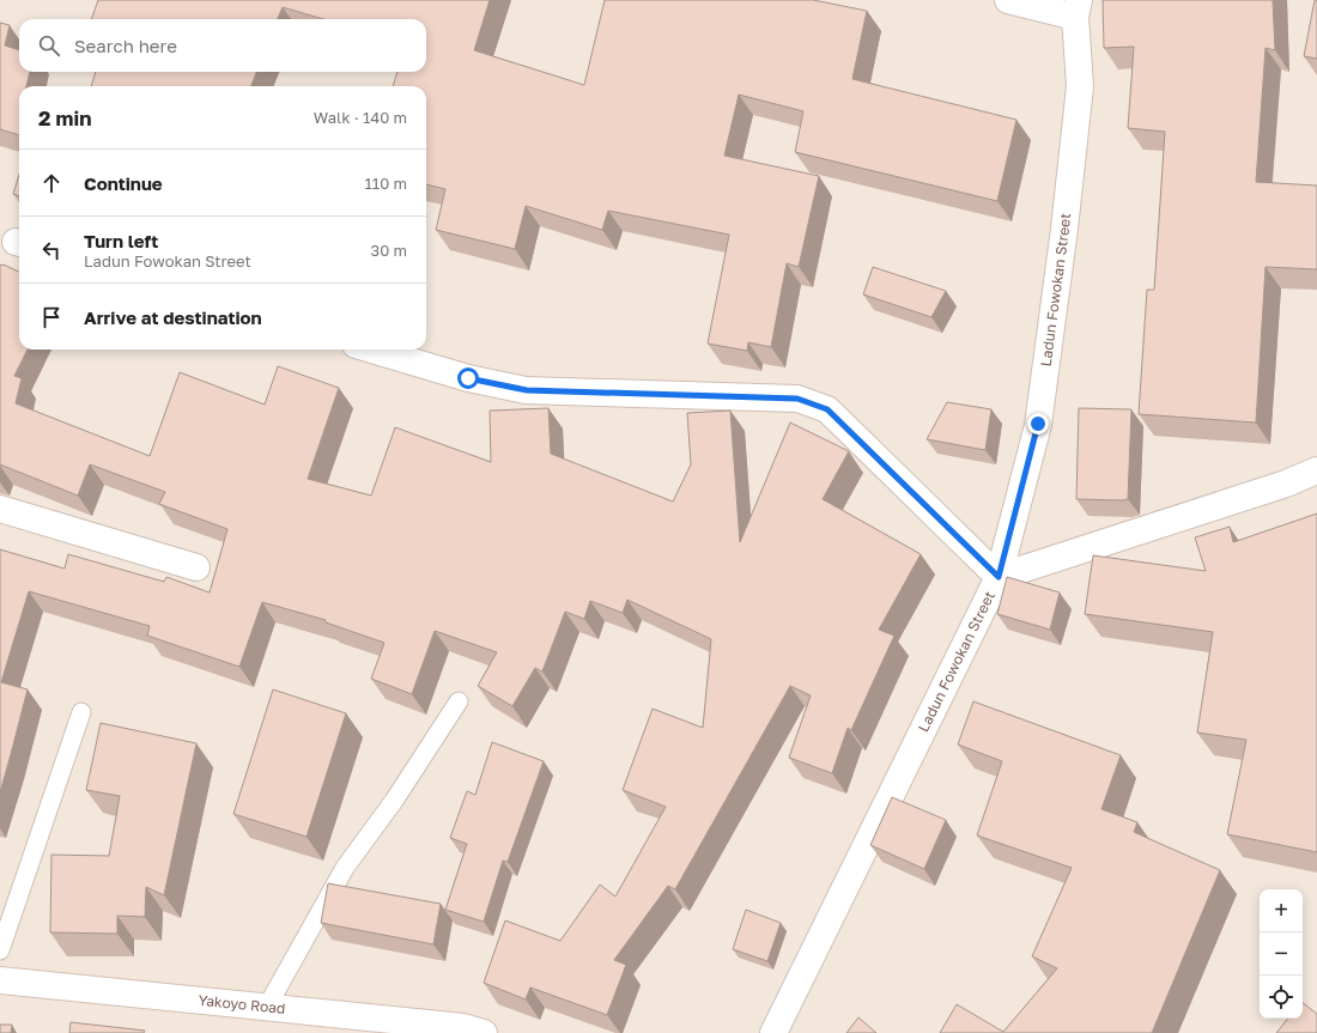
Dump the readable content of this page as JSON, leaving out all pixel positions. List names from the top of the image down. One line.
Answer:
{"streets":{"street":["Ladun Fowokan Street","Yakoyo Road"]},"page":{"search":"Search here","heading":["2 min","Walk · 140 m"],"list":[["Continue","110 m"],["Turn left","Ladun Fowokan Street","30 m"],"Arrive at destination"],"map_buttons":["+","−"]}}
